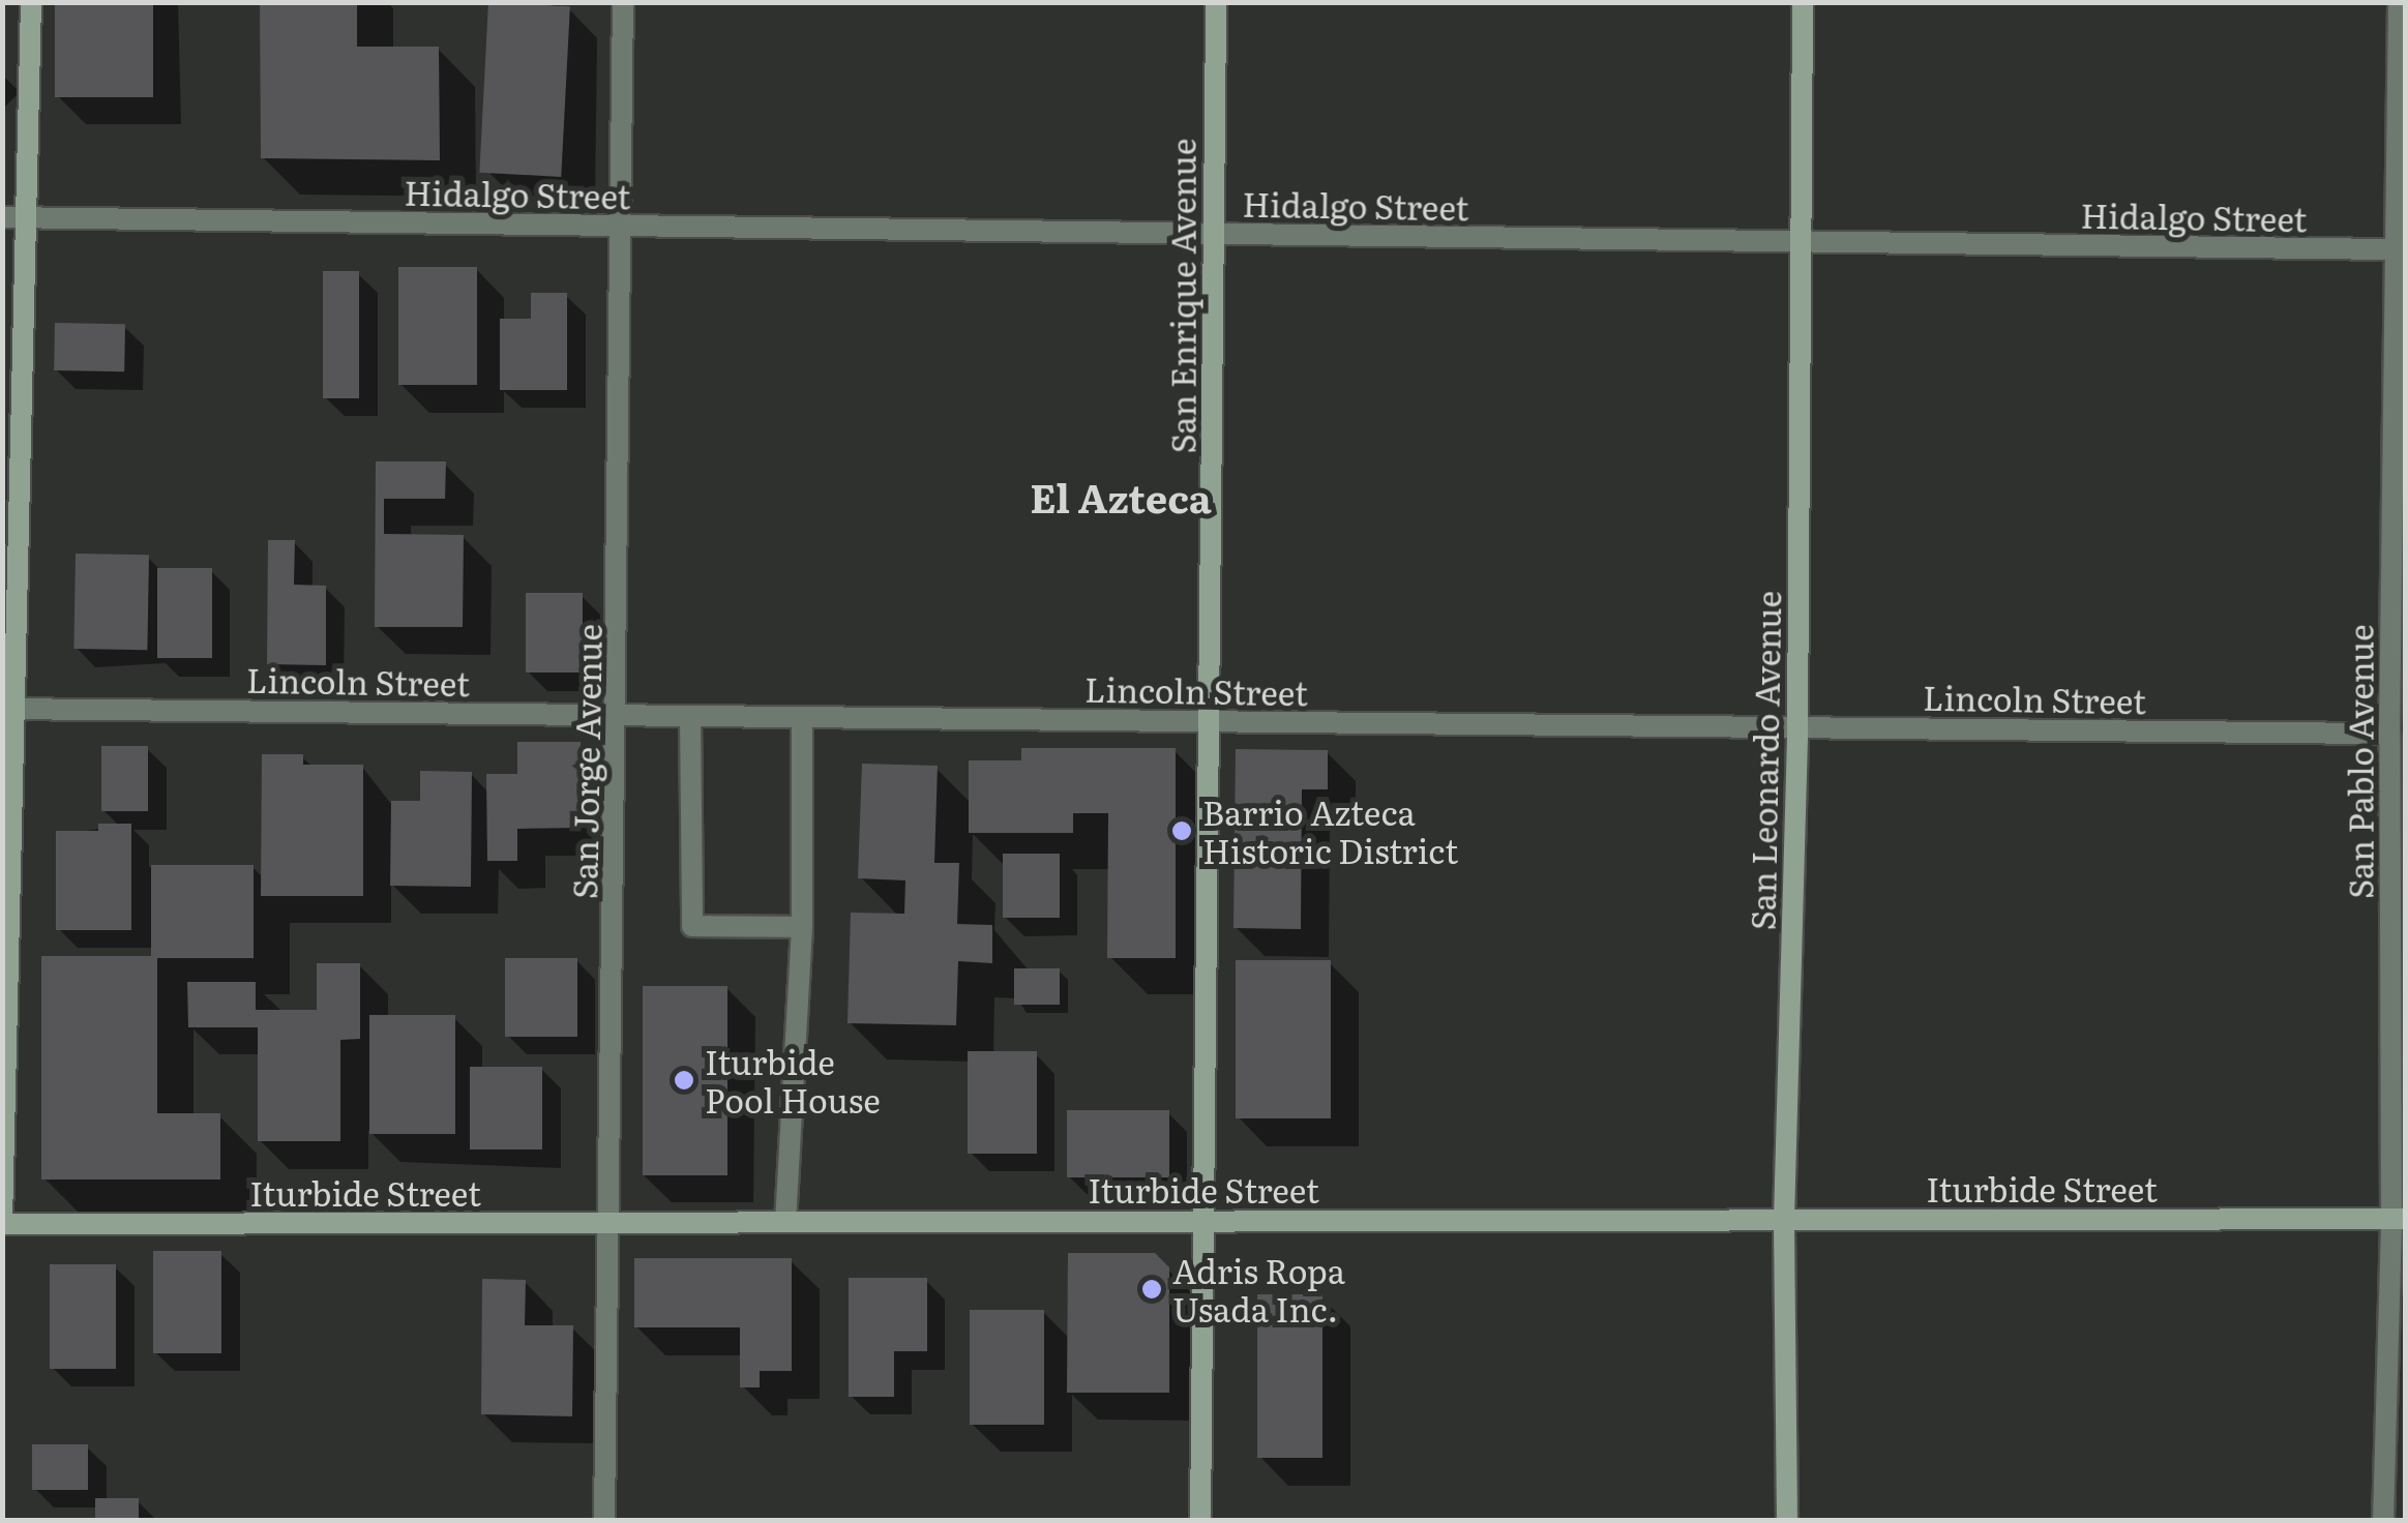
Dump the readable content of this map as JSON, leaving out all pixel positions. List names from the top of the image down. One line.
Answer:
{"streets":{"street":["Hidalgo Street","San Enrique Avenue","Lincoln Street","San Leonardo Avenue","San Jorge Avenue","San Pablo Avenue","Iturbide Street"]},"crossings":[["Hidalgo Street","San Enrique Avenue"],["Hidalgo Street","San Leonardo Avenue"],["Hidalgo Street","San Jorge Avenue"],["Hidalgo Street","San Pablo Avenue"],["San Enrique Avenue","Lincoln Street"],["San Enrique Avenue","Iturbide Street"],["Lincoln Street","San Leonardo Avenue"],["Lincoln Street","San Jorge Avenue"],["Lincoln Street","San Pablo Avenue"],["San Leonardo Avenue","Iturbide Street"],["San Jorge Avenue","Iturbide Street"],["San Pablo Avenue","Iturbide Street"]],"districts":["El Azteca"],"places":["Barrio Azteca Historic District","Iturbide Pool House","Adris Ropa Usada Inc."]}
